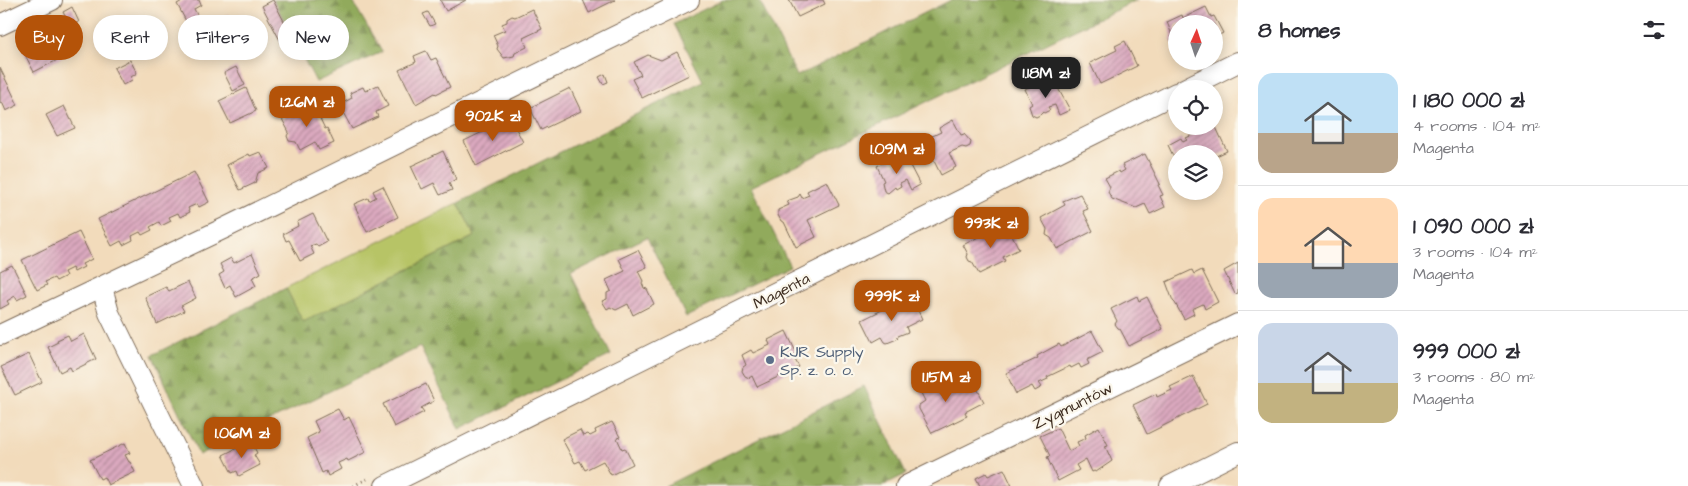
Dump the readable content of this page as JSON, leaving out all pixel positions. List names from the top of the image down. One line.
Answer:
{"streets":{"street":["Magenta","Zygmuntów"]},"places":["KJR Supply Sp. z. o. o."],"north":"top","page":{"heading":"8 homes","chip":["Buy","Rent","Filters","New"],"price":["1.18M zł","1.26M zł","902K zł","1.09M zł","993K zł","999K zł","1.15M zł","1.06M zł"],"list":[{"name":"1 180 000 zł","note":"4 rooms · 104 m² · Magenta"},{"name":"1 090 000 zł","note":"3 rooms · 104 m² · Magenta"},{"name":"999 000 zł","note":"3 rooms · 80 m² · Magenta"}]}}
